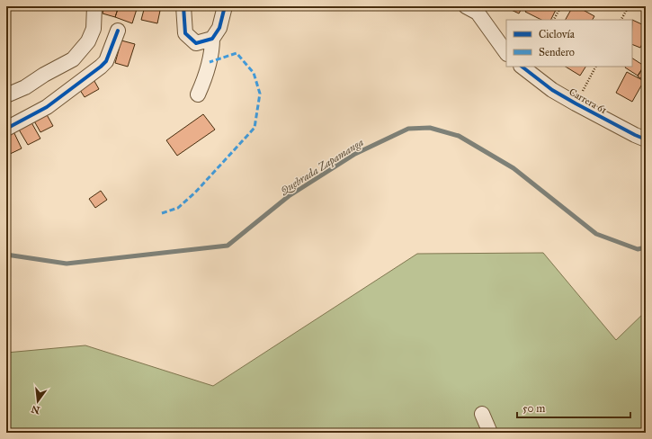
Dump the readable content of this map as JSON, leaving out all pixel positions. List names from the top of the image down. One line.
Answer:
{"streets":{"street":["Carrera 61"]},"water":["Quebrada Zapamanga"],"legend":["Ciclovía","Sendero"],"scale_bar":"50 m","north":"bottom"}
